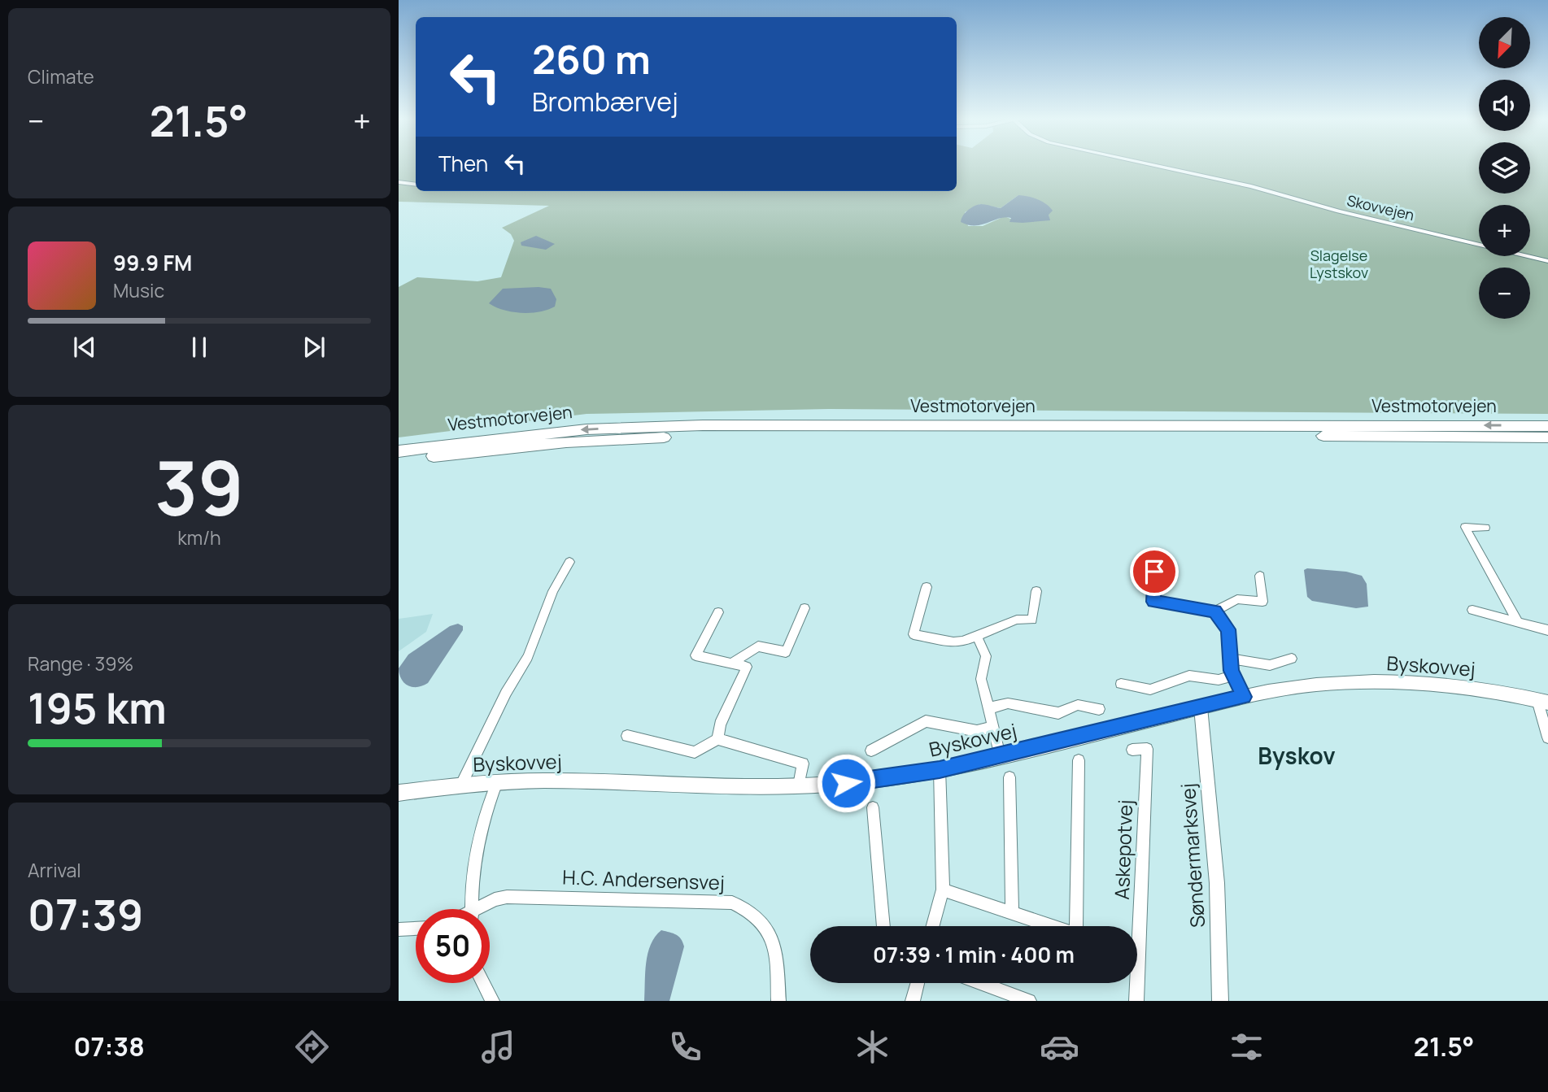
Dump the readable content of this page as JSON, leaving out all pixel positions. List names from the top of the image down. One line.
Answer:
{"streets":{"highway":["Vestmotorvejen"],"main road":["Byskovvej"],"street":["Skovvejen","Askepotvej","Søndermarksvej","H.C. Andersensvej"]},"crossings":[["Byskovvej","Søndermarksvej"]],"districts":["Byskov"],"parks":["Slagelse Lystskov"],"north":"bottom left","page":{"tile":["Climate",["39","km/h"],["Range · 39%","195 km"],["Arrival","07:39"]],"map_buttons":["+","−"],"turn":["260 m","Brombærvej"],"heat":["−","21.5°","+"],"then":"Then","song":["99.9 FM","Music"],"limit":"50","trip":"07:39 · 1 min · 400 m","tabs":["07:38","21.5°"]}}
